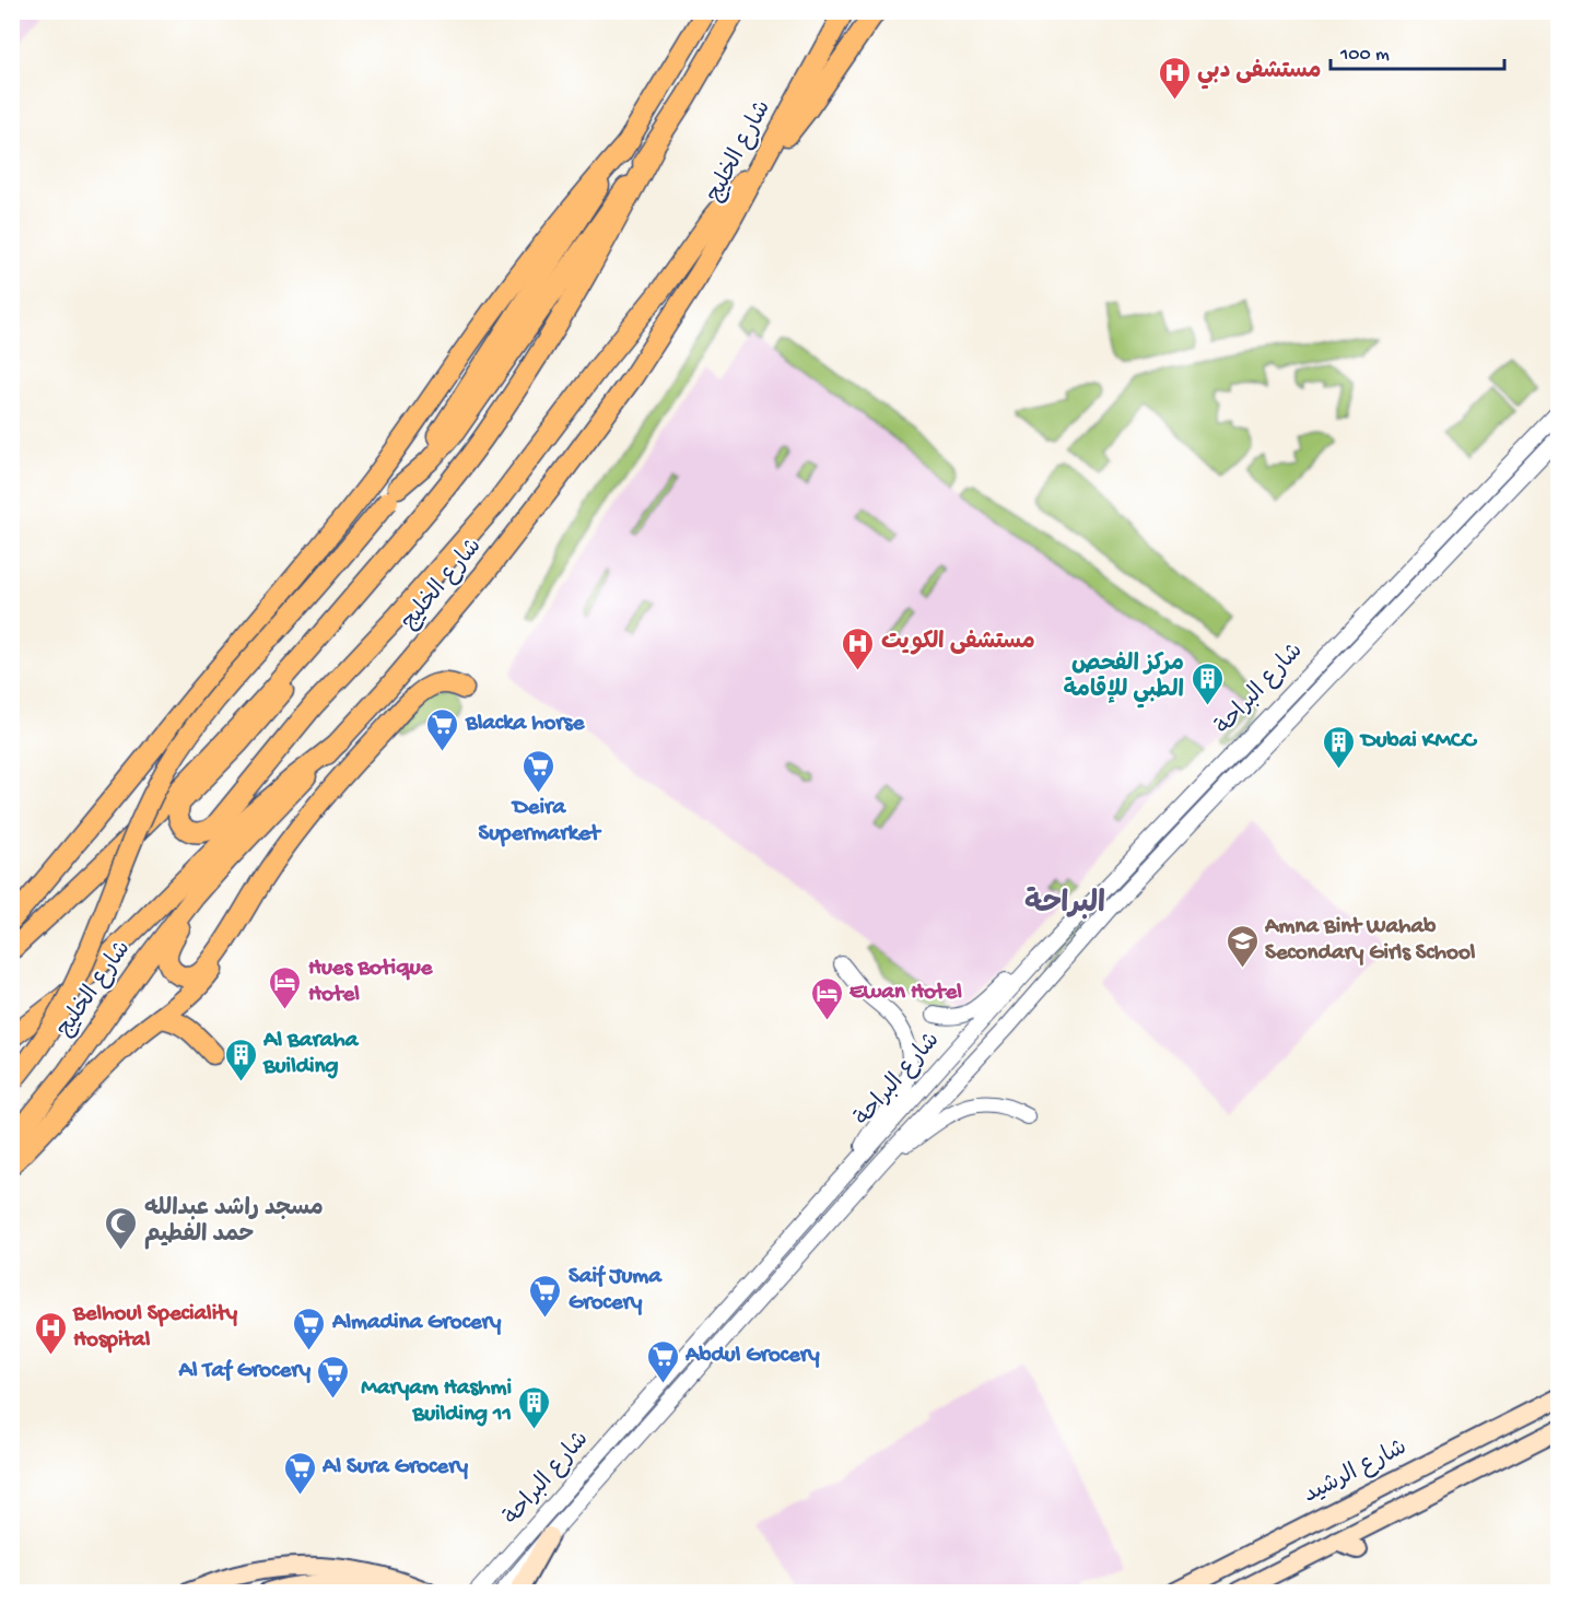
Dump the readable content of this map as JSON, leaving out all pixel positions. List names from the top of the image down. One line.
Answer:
{"streets":{"main road":["شارع الخليج","شارع الرشيد"],"street":["شارع البراحة"]},"districts":["البراحة"],"places":{"hospital":["مستشفى دبي","مستشفى الكويت","Belhoul Speciality Hospital"],"building":["مركز الفحص الطبي للإقامة","Dubai KMCC","Al Baraha Building","Maryam Hashmi Building 11"],"supermarket":["Blacka horse","Deira Supermarket","Saif Juma Grocery","Almadina Grocery","Abdul Grocery","Al Taf Grocery","Al Sura Grocery"],"school or university":["Amna Bint Wahab Secondary Girls School"],"hotel":["Hues Botique Hotel","Ewan Hotel"],"mosque":["مسجد راشد عبدالله حمد الفطيم"]},"scale_bar":"100 m"}
